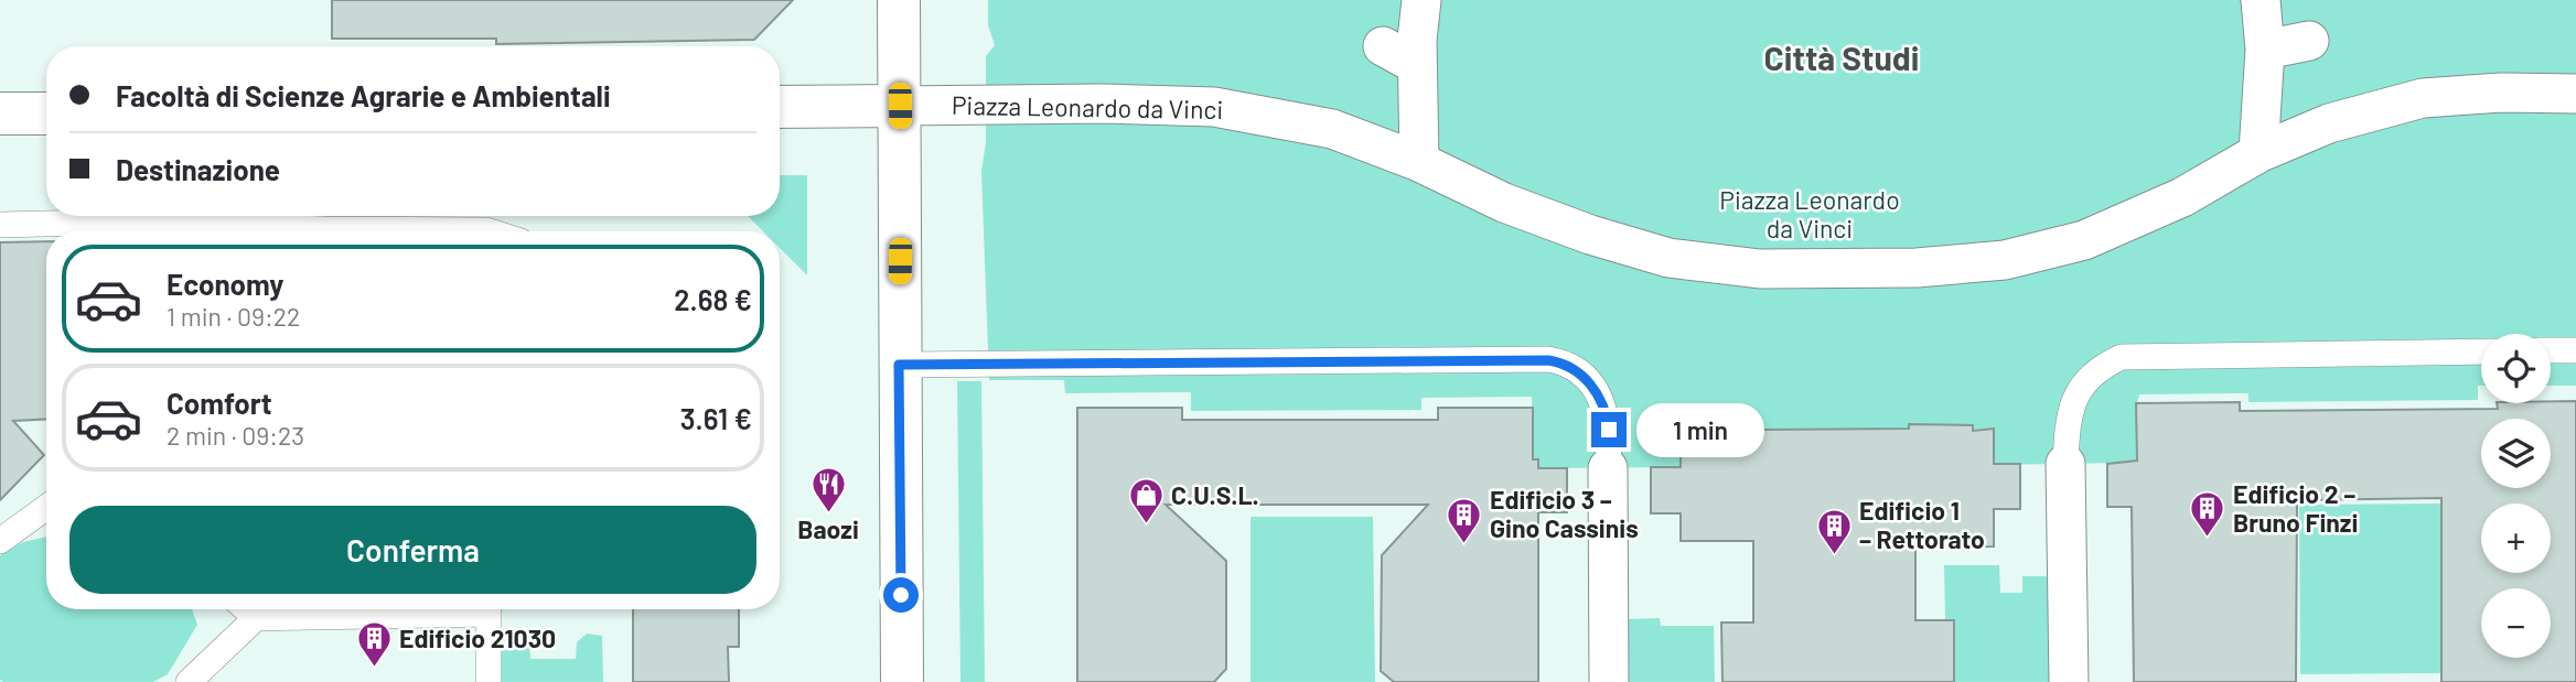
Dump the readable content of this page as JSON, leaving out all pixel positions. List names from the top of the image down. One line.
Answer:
{"streets":{"street":["Piazza Leonardo da Vinci"]},"districts":["Città Studi"],"parks":["Piazza Leonardo da Vinci"],"places":{"restaurant":["Baozi"],"shop":["C.U.S.L."],"building":["Edificio 2 – Bruno Finzi","Edificio 3 – Gino Cassinis","Edificio 1 – Rettorato","Edificio 21030"]},"page":{"banner":["Facoltà di Scienze Agrarie e Ambientali","Destinazione"],"list":[{"name":"Economy","note":"1 min · 09:22","value":"2.68 €"},{"name":"Comfort","note":"2 min · 09:23","value":"3.61 €"}],"map_buttons":["+","−"],"bubble":"1 min","buttons":"Conferma"}}
